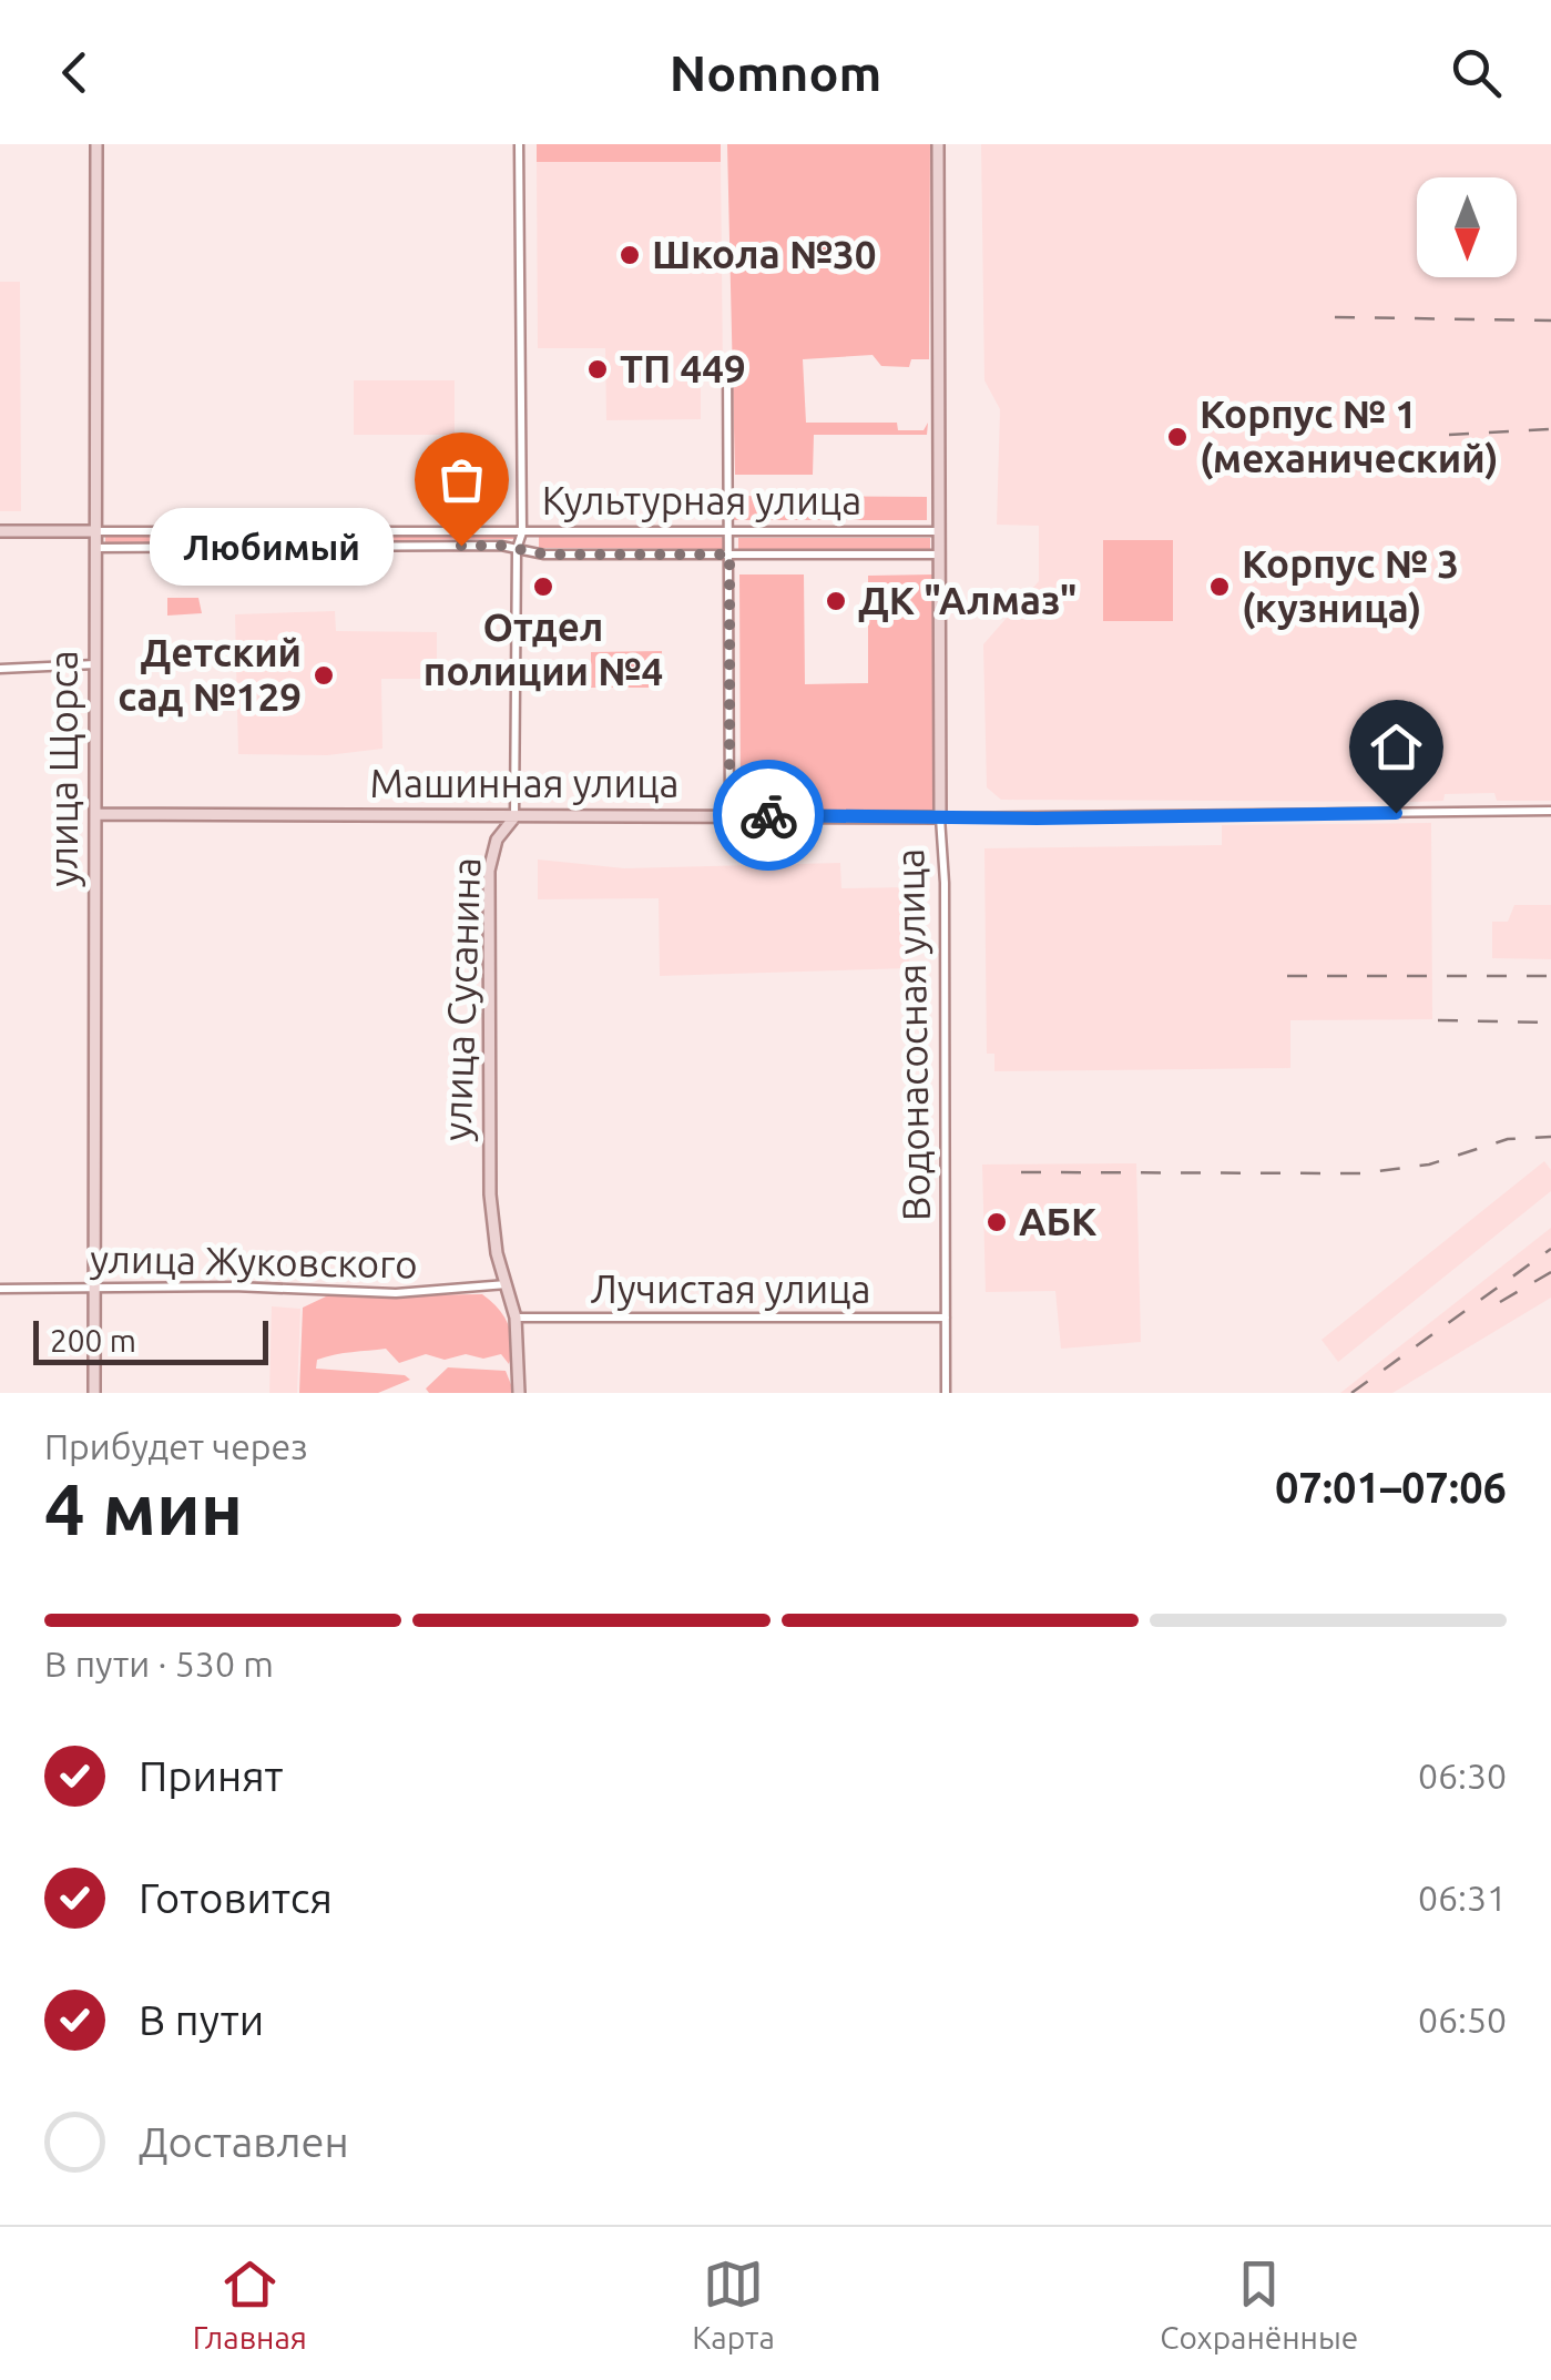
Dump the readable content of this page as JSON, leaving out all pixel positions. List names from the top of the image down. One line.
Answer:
{"streets":{"street":["Культурная улица","улица Щорса","Машинная улица","улица Сусанина","Водонасосная улица","улица Жуковского","Лучистая улица"]},"crossings":[["Культурная улица","улица Щорса"],["Культурная улица","улица Сусанина"],["Культурная улица","Водонасосная улица"],["улица Щорса","Машинная улица"],["улица Щорса","улица Жуковского"],["Машинная улица","улица Сусанина"],["Машинная улица","Водонасосная улица"],["улица Сусанина","улица Жуковского"],["улица Сусанина","Лучистая улица"],["Водонасосная улица","Лучистая улица"]],"places":["Школа №30","ТП 449","Корпус № 1 (механический)","Любимый","Отдел полиции №4","Корпус № 3 (кузница)","ДК \"Алмаз\"","Детский сад №129","АБК"],"scale_bar":"200 m","north":"bottom","page":{"header":"Nomnom","bubble":"Любимый","scale":"200 m","heading":["4 мин","Прибудет через","07:01–07:06"],"bar":"В пути · 530 m","list":[["Принят","06:30"],["Готовится","06:31"],["В пути","06:50"],"Доставлен"],"tabs":["Главная","Карта","Сохранённые"]}}
